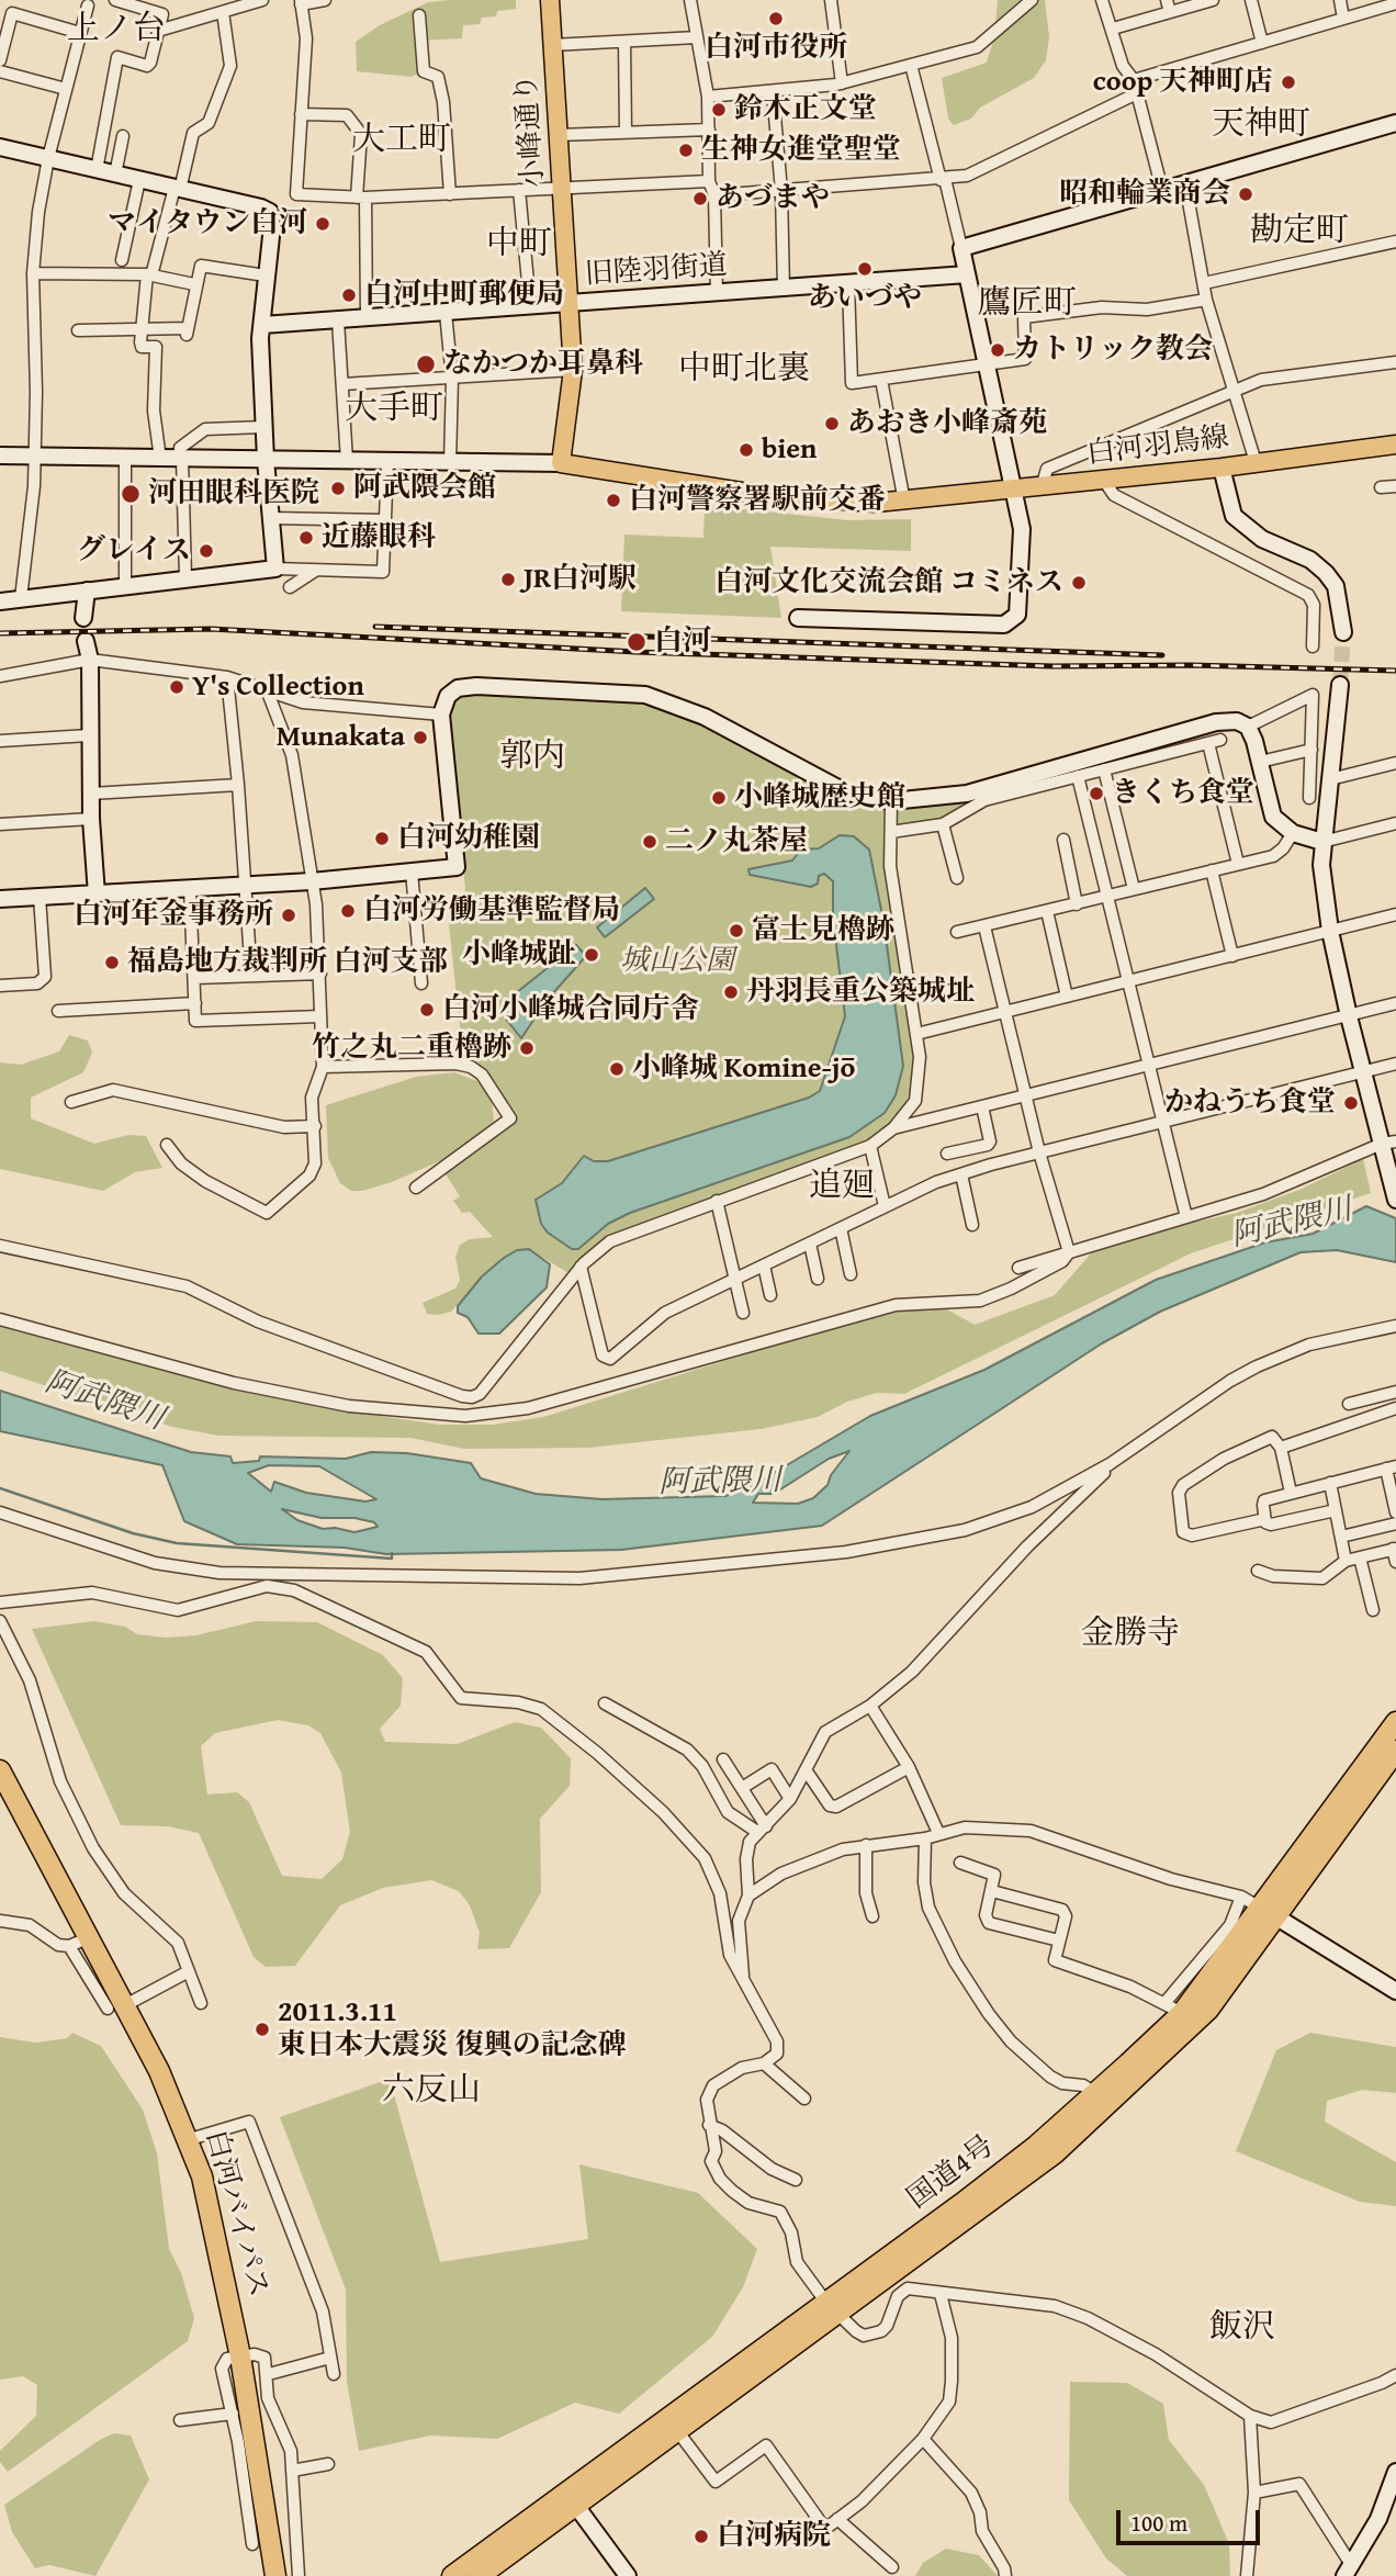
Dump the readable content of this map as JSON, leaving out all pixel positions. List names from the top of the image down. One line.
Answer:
{"streets":{"highway":["国道4号","白河バイパス"],"main road":["小峰通り","白河羽鳥線"],"street":["旧陸羽街道"]},"crossings":[["小峰通り","旧陸羽街道"],["小峰通り","白河羽鳥線"]],"districts":["上ノ台","天神町","大工町","勘定町","中町","鷹匠町","中町北裏","大手町","郭内","追廻","金勝寺","六反山","飯沢"],"water":["阿武隈川"],"parks":["城山公園"],"places":["白河市役所","coop 天神町店","鈴木正文堂","生神女進堂聖堂","昭和輪業商会","あづまや","マイタウン白河","あいづや","白河中町郵便局","カトリック教会","なかつか耳鼻科","あおき小峰斎苑","bien","阿武隈会館","河田眼科医院","白河警察署駅前交番","近藤眼科","グレイス","JR白河駅","白河文化交流会館 コミネス","白河","Y's Collection","Munakata","きくち食堂","小峰城歴史館","白河幼稚園","二ノ丸茶屋","白河労働基準監督局","白河年金事務所","富士見櫓跡","小峰城趾","福島地方裁判所 白河支部","丹羽長重公築城址","白河小峰城合同庁舎","竹之丸二重櫓跡","小峰城 Komine-jō","かねうち食堂","2011.3.11 東日本大震災 復興の記念碑","白河病院"],"scale_bar":"100 m"}
